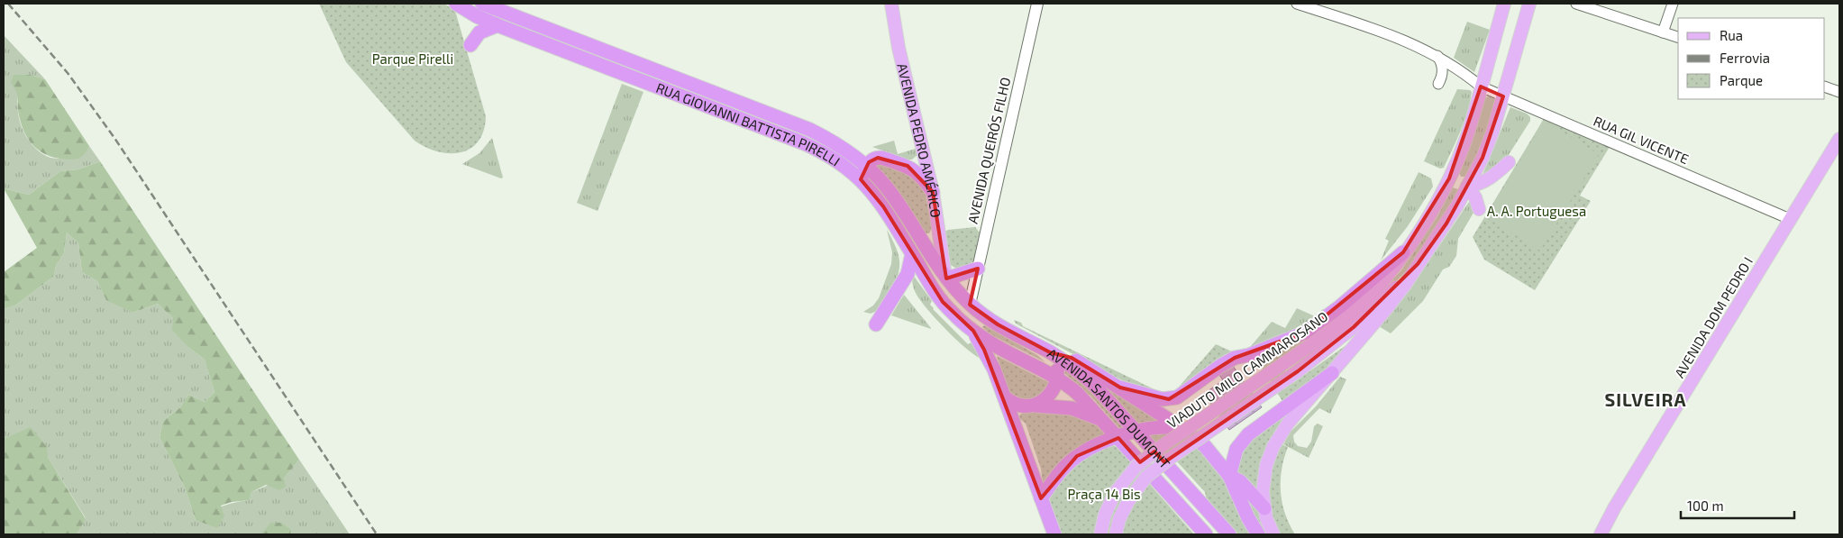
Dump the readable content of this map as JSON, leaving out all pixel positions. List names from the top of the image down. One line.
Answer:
{"streets":{"highway":["RUA GIOVANNI BATTISTA PIRELLI","AVENIDA SANTOS DUMONT"],"main road":["AVENIDA PEDRO AMÉRICO","AVENIDA QUEIRÓS FILHO","AVENIDA DOM PEDRO I","VIADUTO MILO CAMMAROSANO"],"street":["RUA GIL VICENTE"]},"crossings":[["RUA GIOVANNI BATTISTA PIRELLI","AVENIDA PEDRO AMÉRICO"],["RUA GIOVANNI BATTISTA PIRELLI","AVENIDA QUEIRÓS FILHO"],["RUA GIOVANNI BATTISTA PIRELLI","AVENIDA SANTOS DUMONT"],["RUA GIL VICENTE","AVENIDA DOM PEDRO I"],["RUA GIL VICENTE","VIADUTO MILO CAMMAROSANO"],["AVENIDA QUEIRÓS FILHO","AVENIDA SANTOS DUMONT"]],"districts":["SILVEIRA"],"parks":["Parque Pirelli","A. A. Portuguesa","Praça 14 Bis"],"legend":["Rua","Ferrovia","Parque"],"scale_bar":"100 m"}
